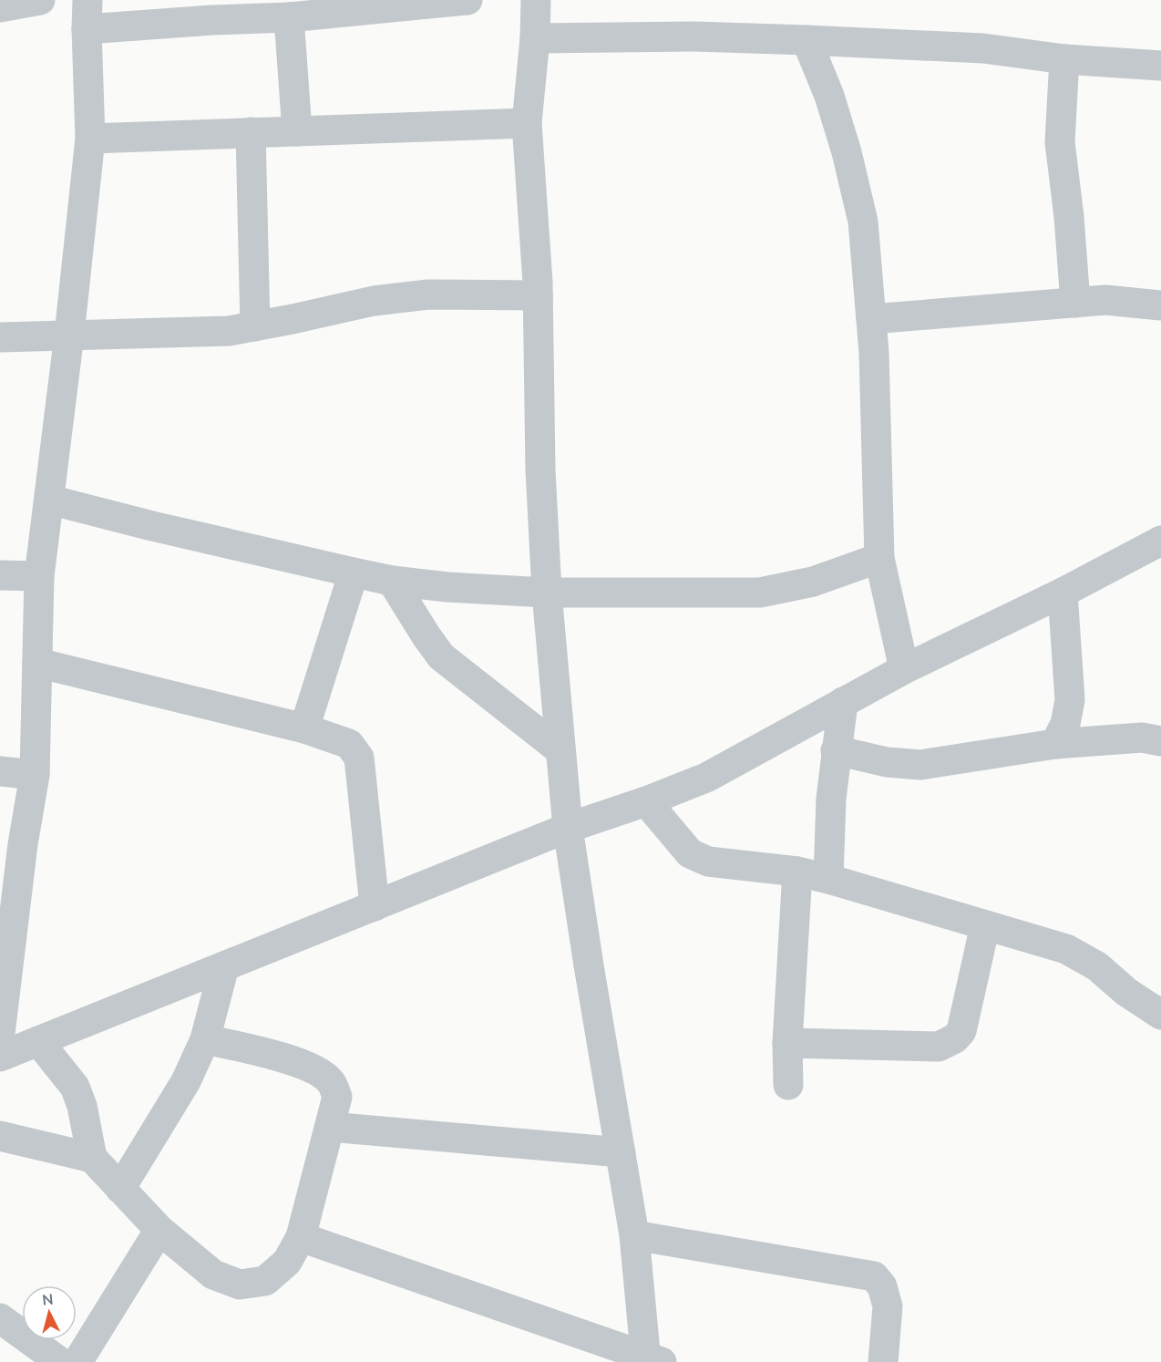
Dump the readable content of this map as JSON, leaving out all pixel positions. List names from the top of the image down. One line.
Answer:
{"north":"top"}
